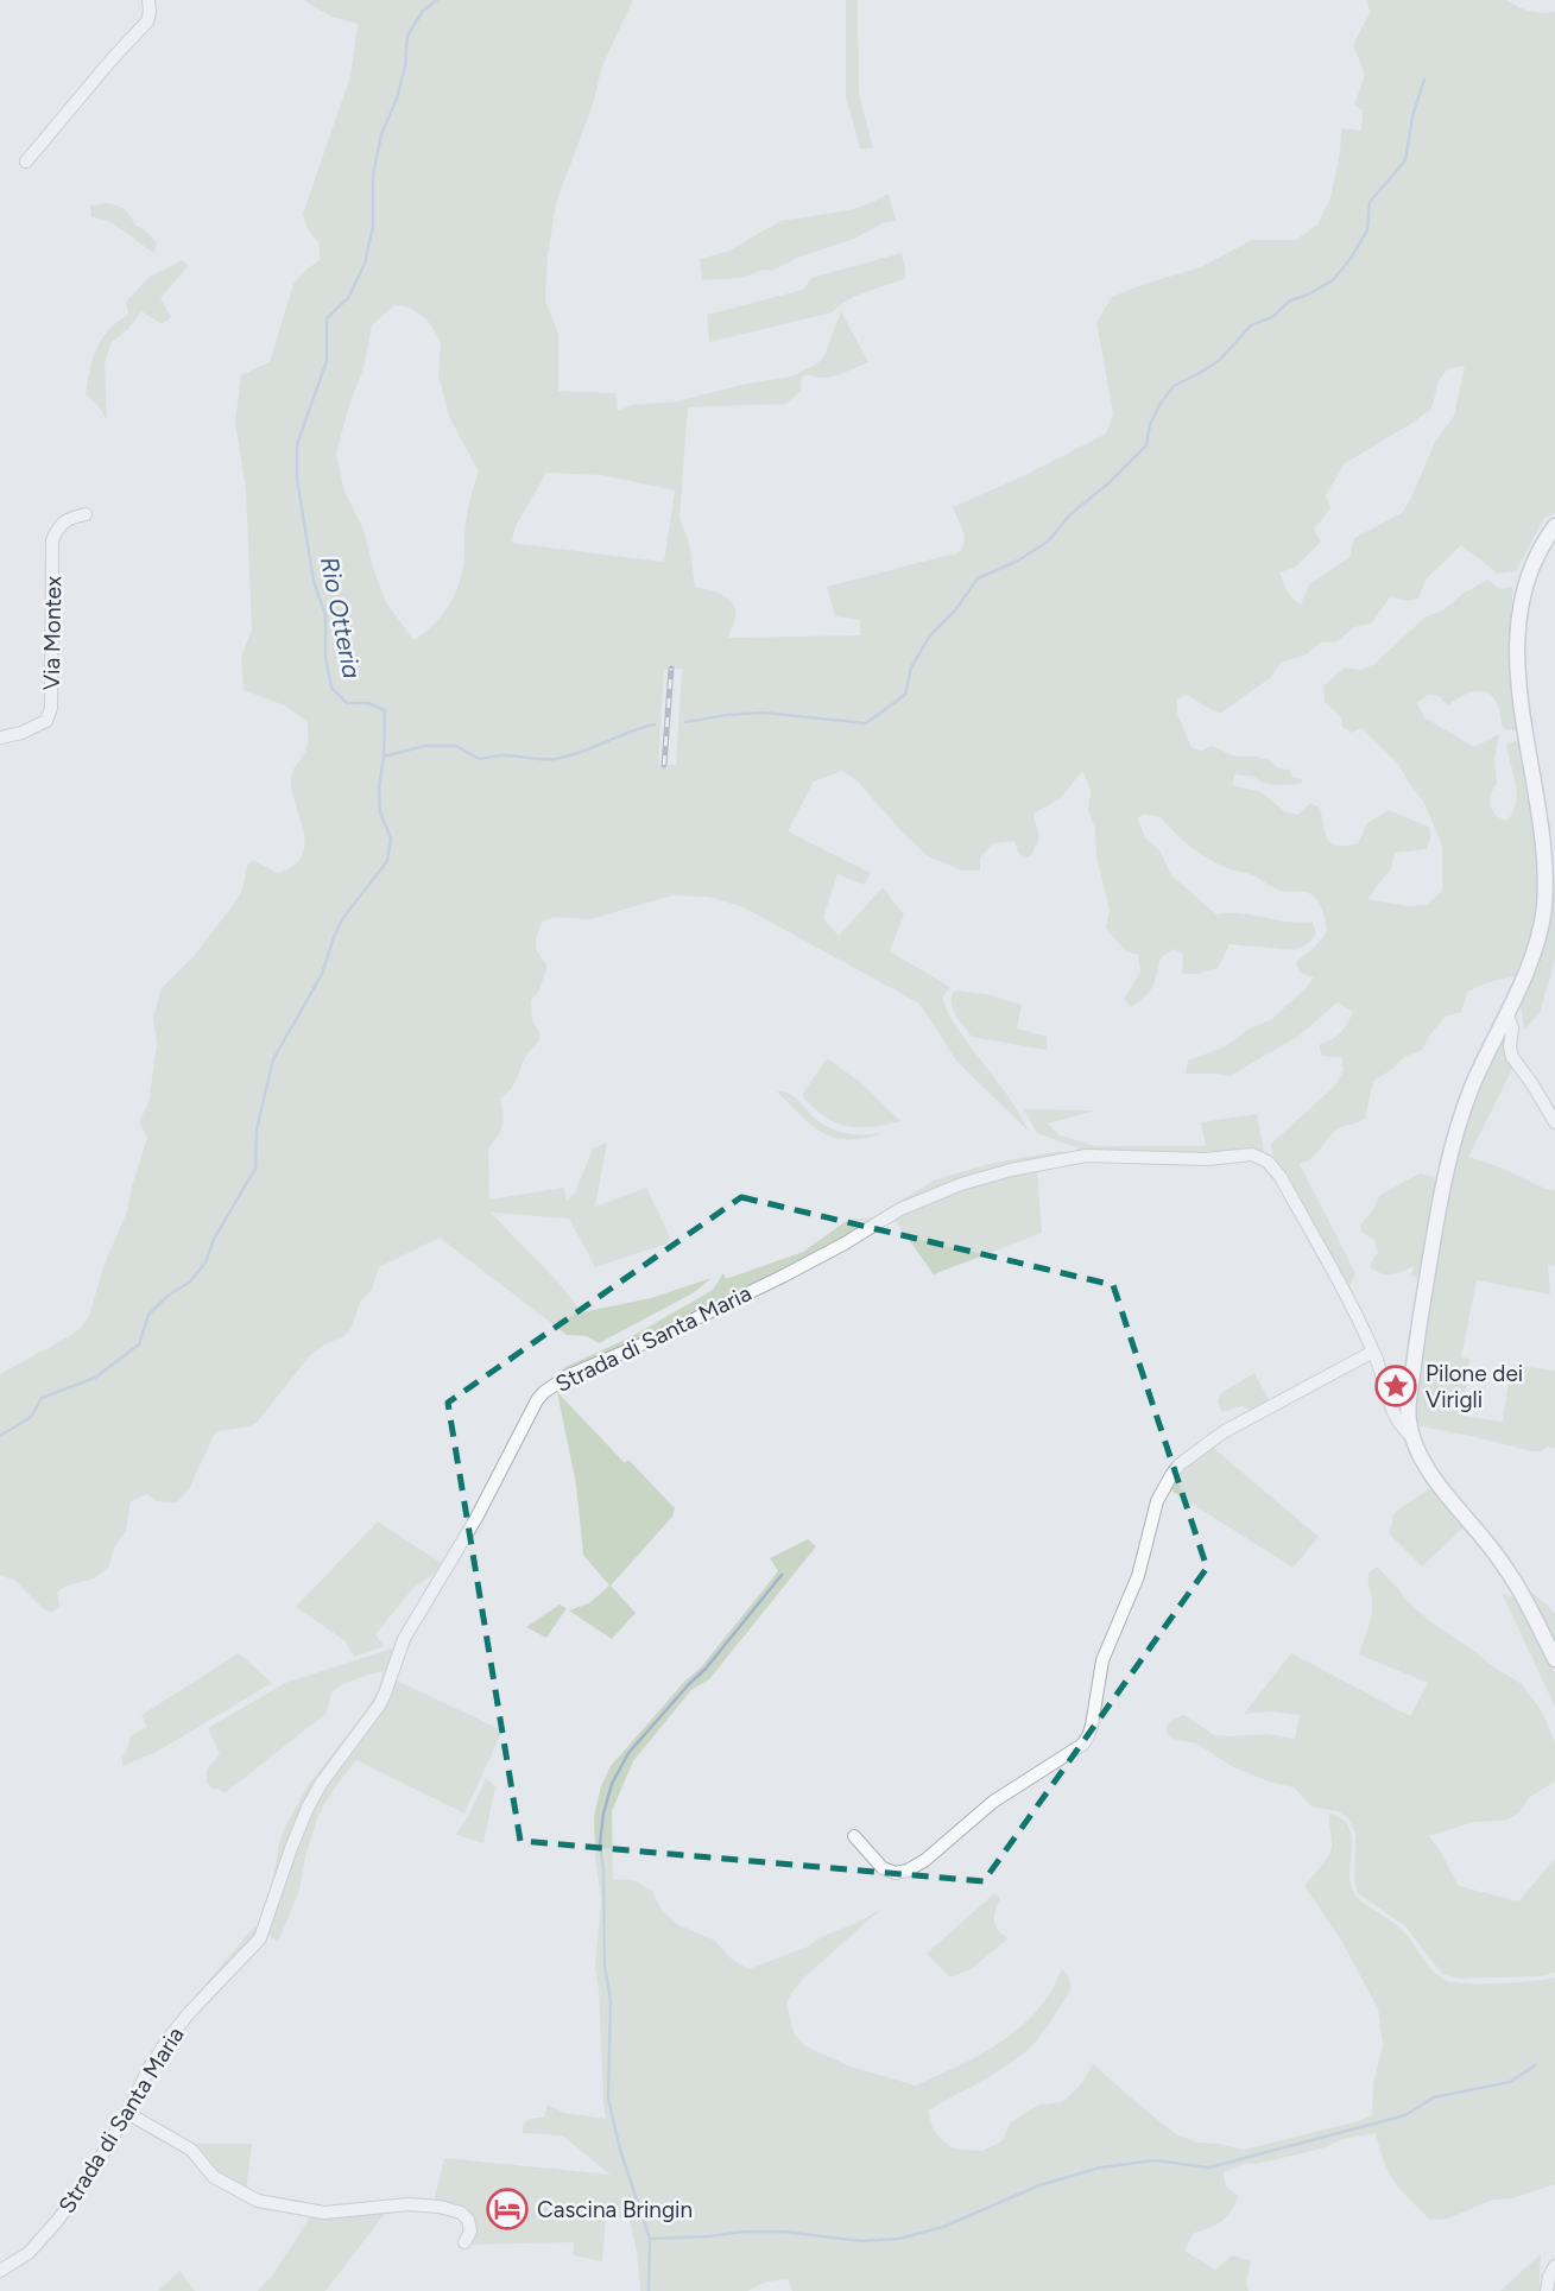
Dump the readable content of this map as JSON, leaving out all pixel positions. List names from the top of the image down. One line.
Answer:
{"streets":{"street":["Via Montex","Strada di Santa Maria"]},"water":["Rio Otteria"],"places":{"place":["Pilone dei Virigli"],"hotel":["Cascina Bringin"]}}
